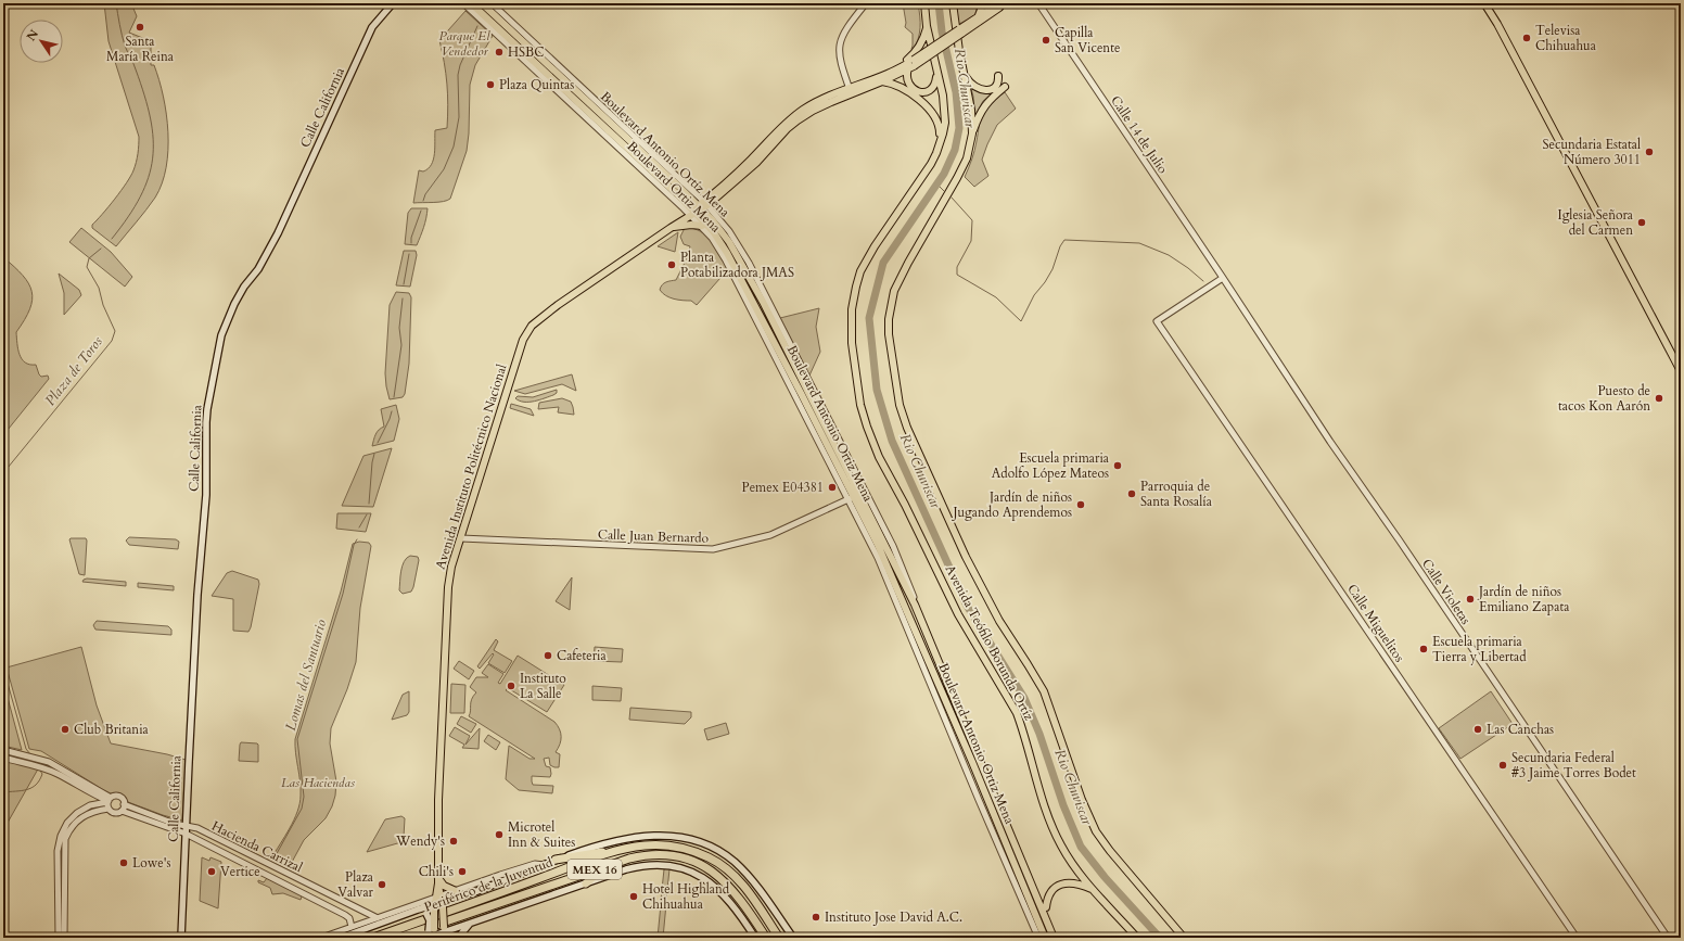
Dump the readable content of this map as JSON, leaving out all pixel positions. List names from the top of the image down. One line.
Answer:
{"streets":{"highway":["MEX 16","Periférico de la Juventud"],"main road":["Calle California","Boulevard Antonio Ortiz Mena","Avenida Instituto Politécnico Nacional","Avenida Teófilo Borunda Ortíz"],"street":["Calle 14 de Julio","Boulevard Antonio Ortíz Mena","Boulevard Ortiz Mena","Calle Juan Bernardo","Calle Violetas","Calle Miguelitos","Hacienda Carrizal"]},"crossings":[["Calle California","Hacienda Carrizal"],["Calle 14 de Julio","Calle Violetas"],["Calle 14 de Julio","Calle Miguelitos"],["Boulevard Antonio Ortíz Mena","Boulevard Ortiz Mena"],["Boulevard Antonio Ortíz Mena","Boulevard Antonio Ortiz Mena"],["Boulevard Antonio Ortíz Mena","Avenida Instituto Politécnico Nacional"],["Boulevard Ortiz Mena","Boulevard Antonio Ortiz Mena"],["Boulevard Ortiz Mena","Avenida Instituto Politécnico Nacional"],["Boulevard Ortiz Mena","Calle Juan Bernardo"],["Boulevard Antonio Ortiz Mena","Avenida Instituto Politécnico Nacional"],["Boulevard Antonio Ortiz Mena","Calle Juan Bernardo"],["Avenida Instituto Politécnico Nacional","Calle Juan Bernardo"],["Calle Violetas","Calle Miguelitos"]],"water":["Rio Chuviscar","Plaza de Toros","Lomas del Santuario"],"parks":["Parque El Vendedor","Las Haciendas"],"places":["Santa María Reina","Televisa Chihuahua","Capilla San Vicente","HSBC","Plaza Quintas","Secundaria Estatal Número 3011","Iglesia Señora del Carmen","Planta Potabilizadora JMAS","Puesto de tacos Kon Aarón","Escuela primaria Adolfo López Mateos","Pemex E04381","Parroquia de Santa Rosalía","Jardín de niños Jugando Aprendemos","Jardín de niños Emiliano Zapata","Escuela primaria Tierra y Libertad","Cafeteria","Instituto La Salle","Club Britania","Las Canchas","Secundaria Federal #3 Jaime Torres Bodet","Microtel Inn & Suites","Wendy's","Lowe's","Vertice","Chili's","Plaza Valvar","Hotel Highland Chihuahua","Instituto Jose David A.C."],"north":"top left"}
